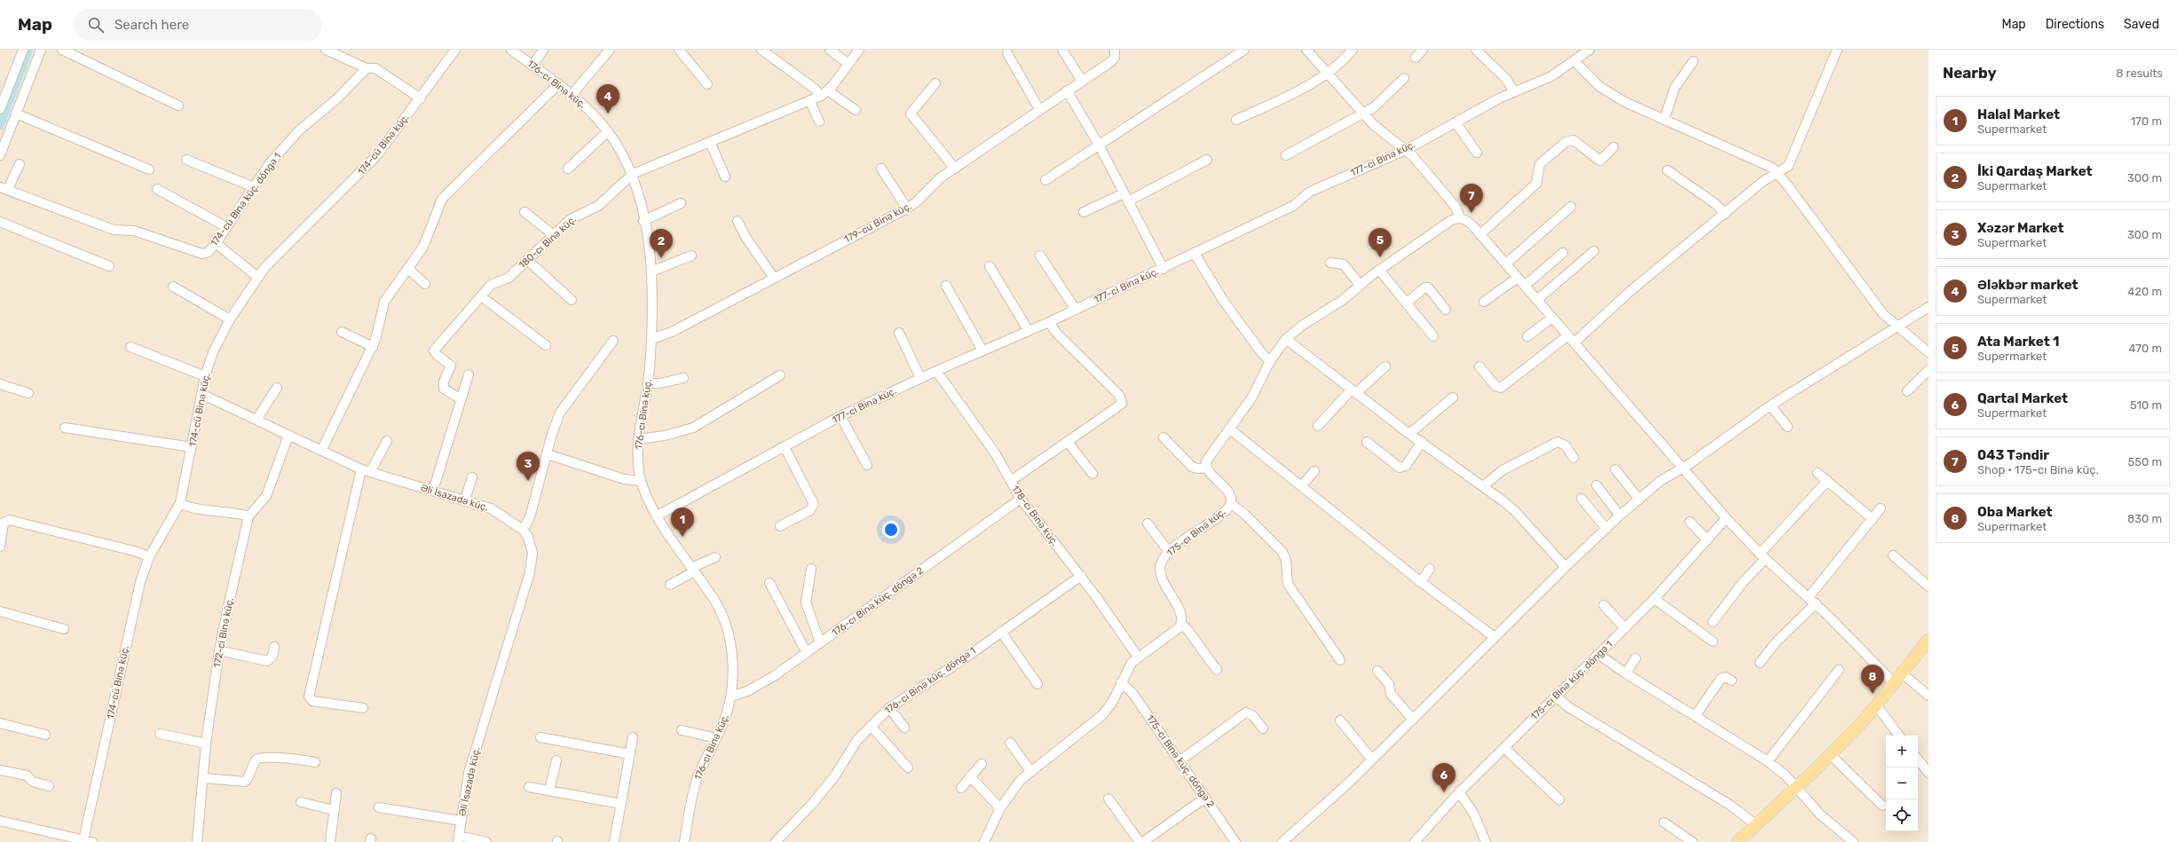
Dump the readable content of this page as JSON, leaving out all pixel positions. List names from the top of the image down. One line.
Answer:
{"streets":{"street":["176-cı Binə küç.","174-cü Binə küç.","177-ci Binə küç.","174-cü Binə küç. döngə 1","179-cu Binə küç.","180-cı Binə küç.","Əli İsazadə küç.","178-cı Binə küç.","175-cı Binə küç.","176-cı Binə küç. döngə 2","172-ci Binə küç.","176-cı Binə küç. döngə 1","175-cı Binə küç. döngə 1","175-cı Binə küç. döngə 2"]},"crossings":[["176-cı Binə küç.","177-ci Binə küç."],["176-cı Binə küç.","179-cu Binə küç."],["176-cı Binə küç.","180-cı Binə küç."],["176-cı Binə küç.","176-cı Binə küç. döngə 2"],["174-cü Binə küç.","Əli İsazadə küç."],["177-ci Binə küç.","178-cı Binə küç."],["Əli İsazadə küç.","172-ci Binə küç."],["178-cı Binə küç.","176-cı Binə küç. döngə 2"],["178-cı Binə küç.","176-cı Binə küç. döngə 1"]],"page":{"header":"Map","search":"Search here","nav":["Map","Directions","Saved"],"heading":["Nearby","8 results"],"pins":["4","7","5","2","3","1","8","6"],"list":[{"mark":"1","name":"Halal Market","note":"Supermarket","value":"170 m"},{"mark":"2","name":"İki Qardaş Market","note":"Supermarket","value":"300 m"},{"mark":"3","name":"Xəzər Market","note":"Supermarket","value":"300 m"},{"mark":"4","name":"Ələkbər market","note":"Supermarket","value":"420 m"},{"mark":"5","name":"Ata Market 1","note":"Supermarket","value":"470 m"},{"mark":"6","name":"Qartal Market","note":"Supermarket","value":"510 m"},{"mark":"7","name":"043 Təndir","note":"Shop · 175-cı Binə küç.","value":"550 m"},{"mark":"8","name":"Oba Market","note":"Supermarket","value":"830 m"}],"map_buttons":["+","−"]}}
